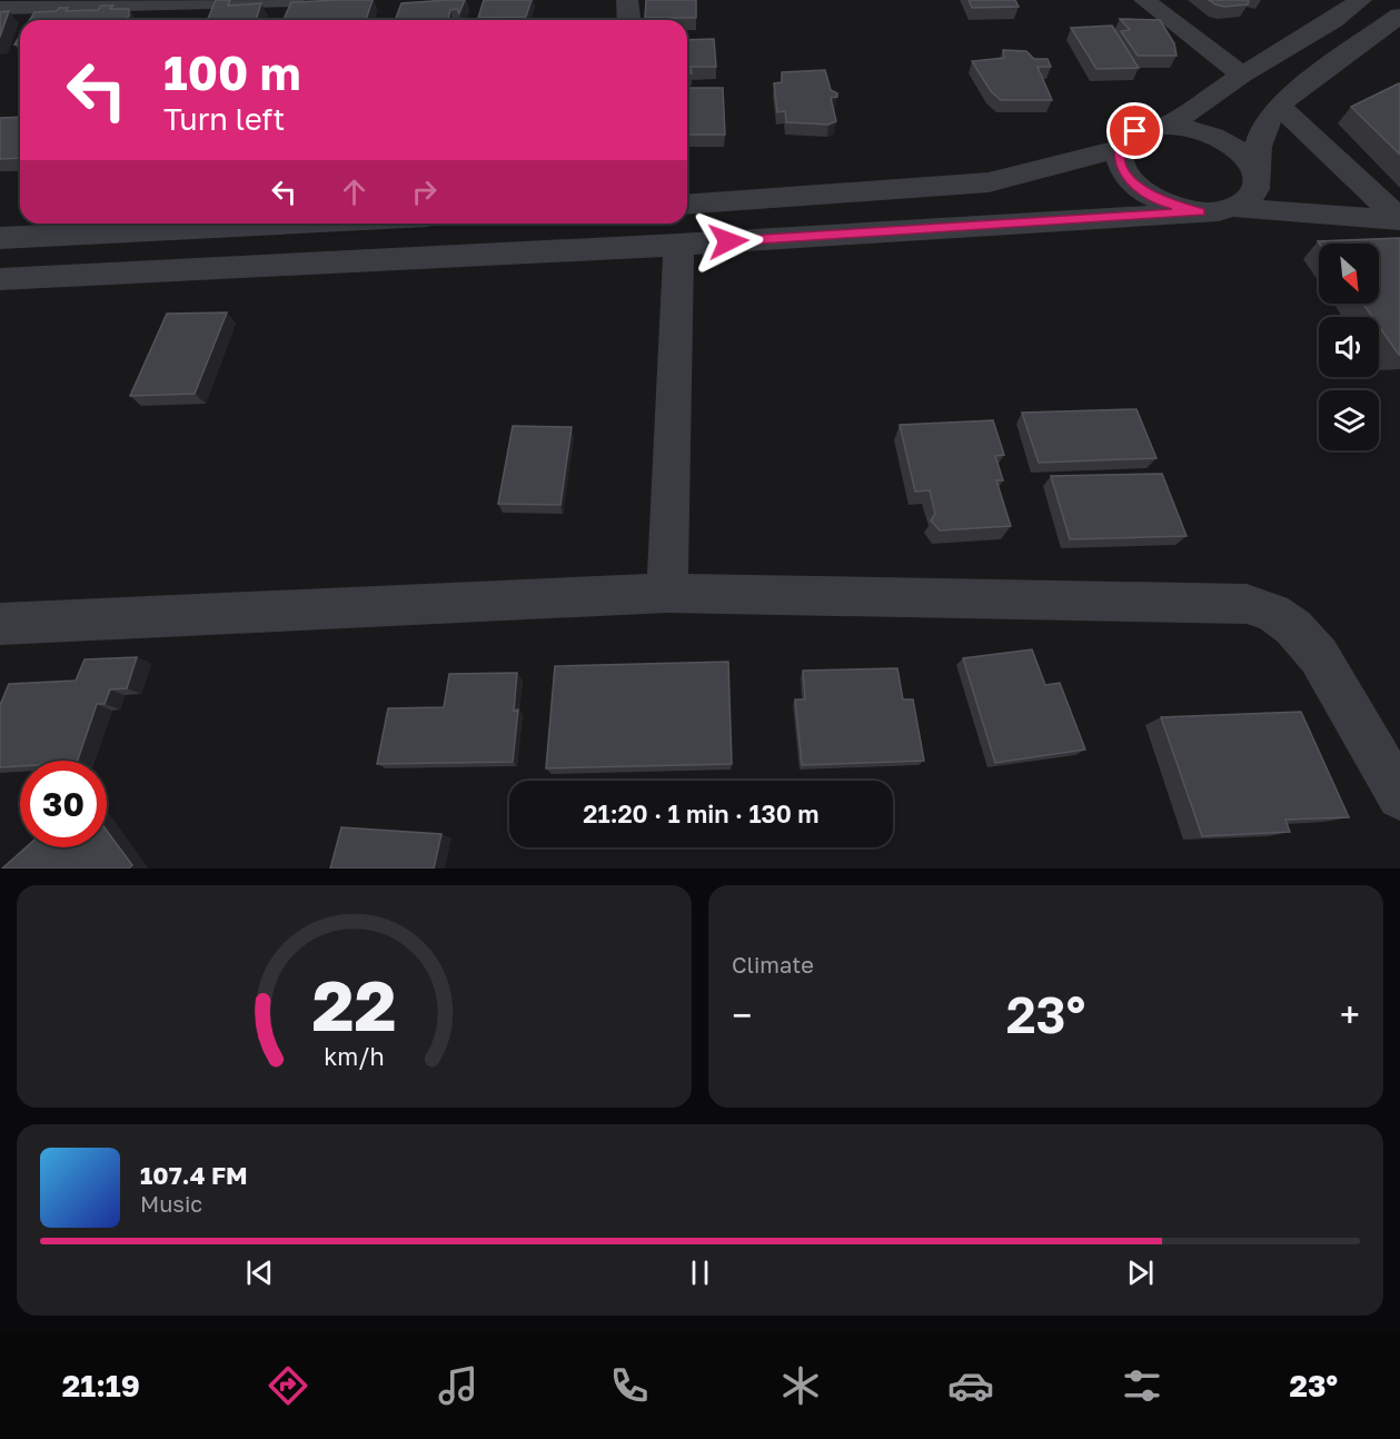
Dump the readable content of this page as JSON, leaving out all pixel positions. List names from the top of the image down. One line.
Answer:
{"north":"bottom right","page":{"turn":["100 m","Turn left"],"limit":"30","trip":"21:20 · 1 min · 130 m","tile":"Climate","heat":["−","23°","+"],"song":["107.4 FM","Music"],"tabs":["21:19","23°"],"gauge":["22","km/h"]}}
